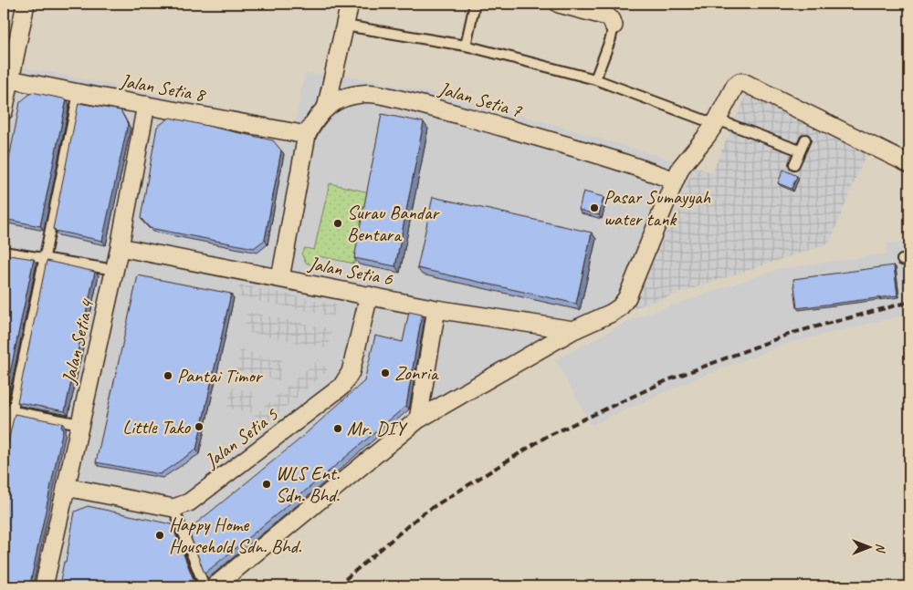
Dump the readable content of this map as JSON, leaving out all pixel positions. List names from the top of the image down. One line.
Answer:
{"streets":{"street":["Jalan Setia 8","Jalan Setia 7","Jalan Setia 6","Jalan Setia 4","Jalan Setia 5"]},"crossings":[["Jalan Setia 8","Jalan Setia 7"],["Jalan Setia 8","Jalan Setia 4"],["Jalan Setia 7","Jalan Setia 6"],["Jalan Setia 6","Jalan Setia 4"],["Jalan Setia 6","Jalan Setia 5"]],"places":["Pasar Sumayyah water tank","Surau Bandar Bentara","Zonria","Pantai Timor","Little Tako","Mr. DIY","WLS Ent. Sdn. Bhd.","Happy Home Household Sdn. Bhd."],"north":"right"}
